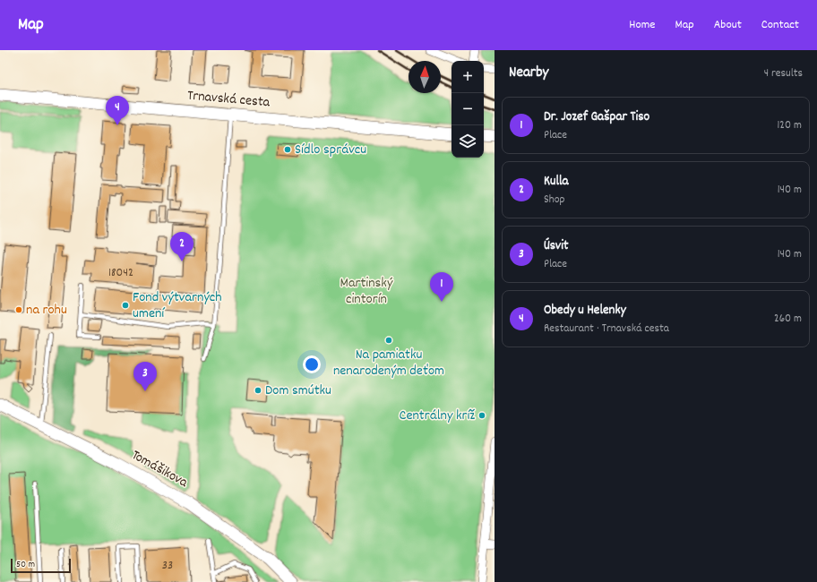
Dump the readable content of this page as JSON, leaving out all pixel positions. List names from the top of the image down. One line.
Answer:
{"streets":{"main road":["Trnavská cesta","Tomášikova"]},"parks":["Martinský cintorín"],"places":["Sídlo správcu","Fond výtvarných umení","na rohu","Na pamiatku nenarodeným deťom","Dom smútku","Centrálny kríž"],"house_numbers":["18042","33"],"scale_bar":"50 m","north":"top","page":{"header":"Map","nav":["Home","Map","About","Contact"],"heading":["Nearby","4 results"],"map_buttons":["+","−"],"pins":["4","2","1","3"],"list":[{"mark":"1","name":"Dr. Jozef Gašpar Tiso","note":"Place","value":"120 m"},{"mark":"2","name":"Kulla","note":"Shop","value":"140 m"},{"mark":"3","name":"Úsvit","note":"Place","value":"140 m"},{"mark":"4","name":"Obedy u Helenky","note":"Restaurant · Trnavská cesta","value":"260 m"}],"scale":"50 m"}}
